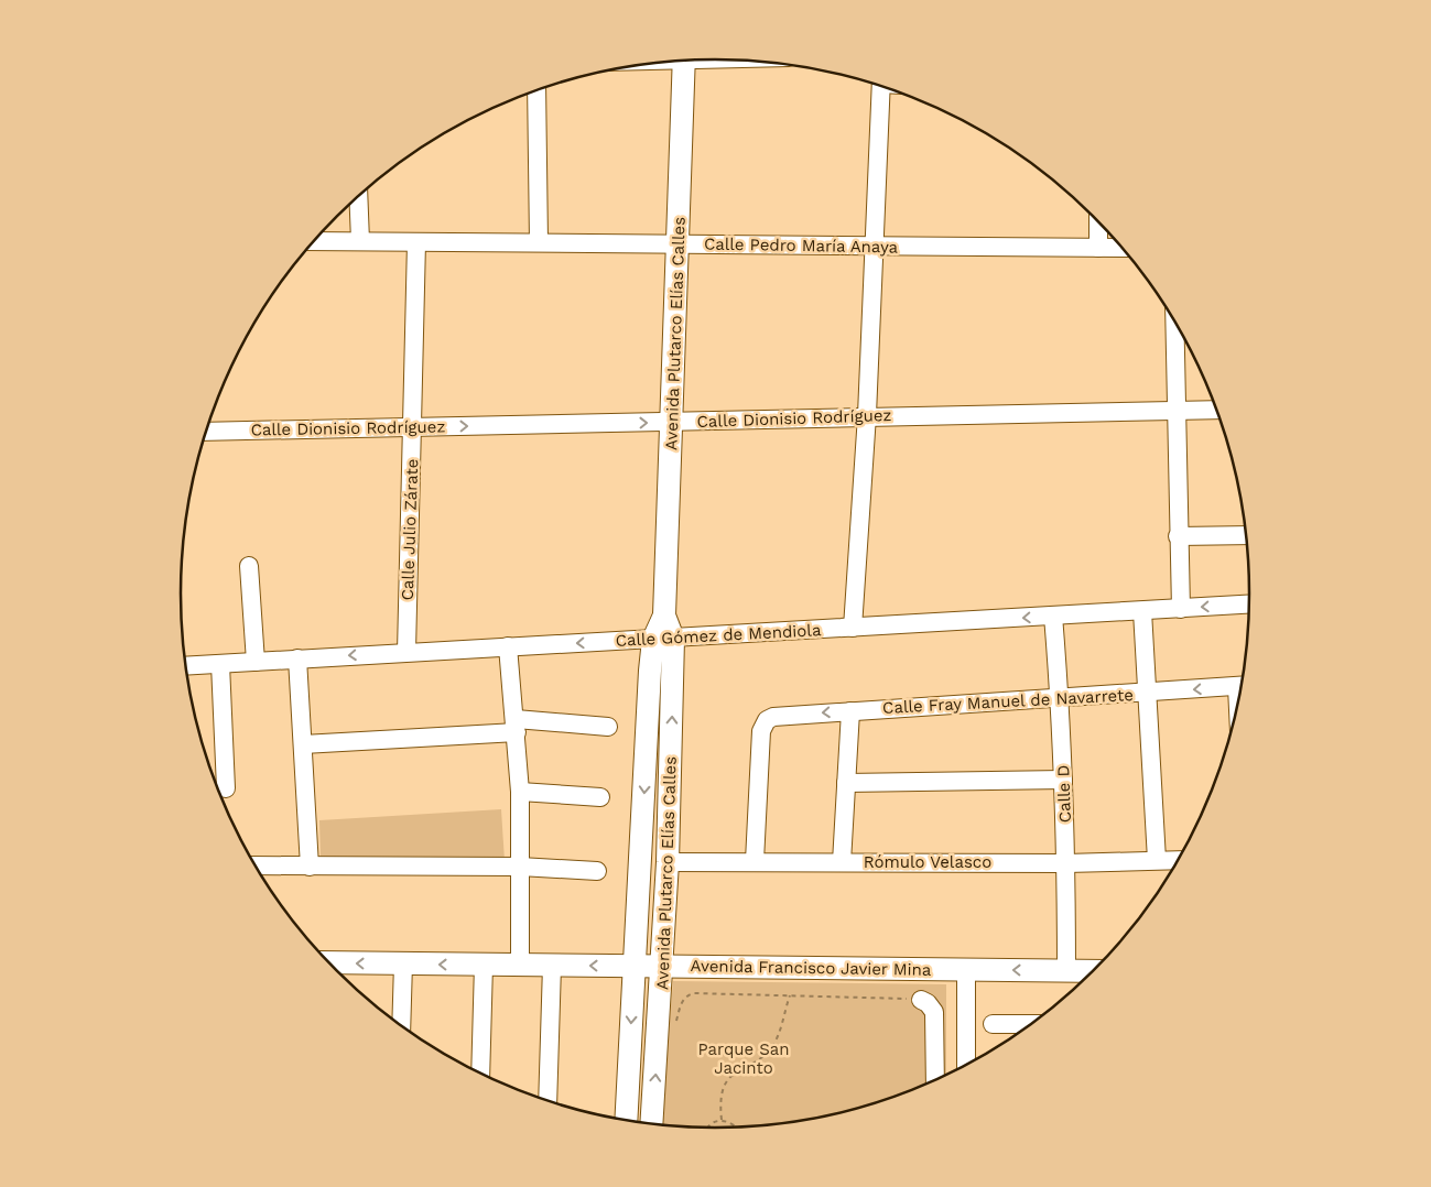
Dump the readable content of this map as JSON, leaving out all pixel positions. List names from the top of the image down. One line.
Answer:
{"streets":{"main road":["Avenida Plutarco Elías Calles","Avenida Francisco Javier Mina"],"street":["Calle Pedro María Anaya","Calle Dionisio Rodríguez","Calle Julio Zárate","Calle Gómez de Mendiola","Calle Fray Manuel de Navarrete","Calle D","Rómulo Velasco"]},"crossings":[["Calle Pedro María Anaya","Avenida Plutarco Elías Calles"],["Calle Pedro María Anaya","Calle Julio Zárate"],["Avenida Plutarco Elías Calles","Calle Dionisio Rodríguez"],["Avenida Plutarco Elías Calles","Calle Gómez de Mendiola"],["Avenida Plutarco Elías Calles","Rómulo Velasco"],["Avenida Plutarco Elías Calles","Avenida Francisco Javier Mina"],["Calle Dionisio Rodríguez","Calle Julio Zárate"],["Calle Julio Zárate","Calle Gómez de Mendiola"],["Calle Gómez de Mendiola","Calle D"],["Calle Fray Manuel de Navarrete","Calle D"],["Calle Fray Manuel de Navarrete","Rómulo Velasco"],["Calle D","Rómulo Velasco"],["Calle D","Avenida Francisco Javier Mina"]],"one_way":["Avenida Francisco Javier Mina"],"parks":["Parque San Jacinto"]}
